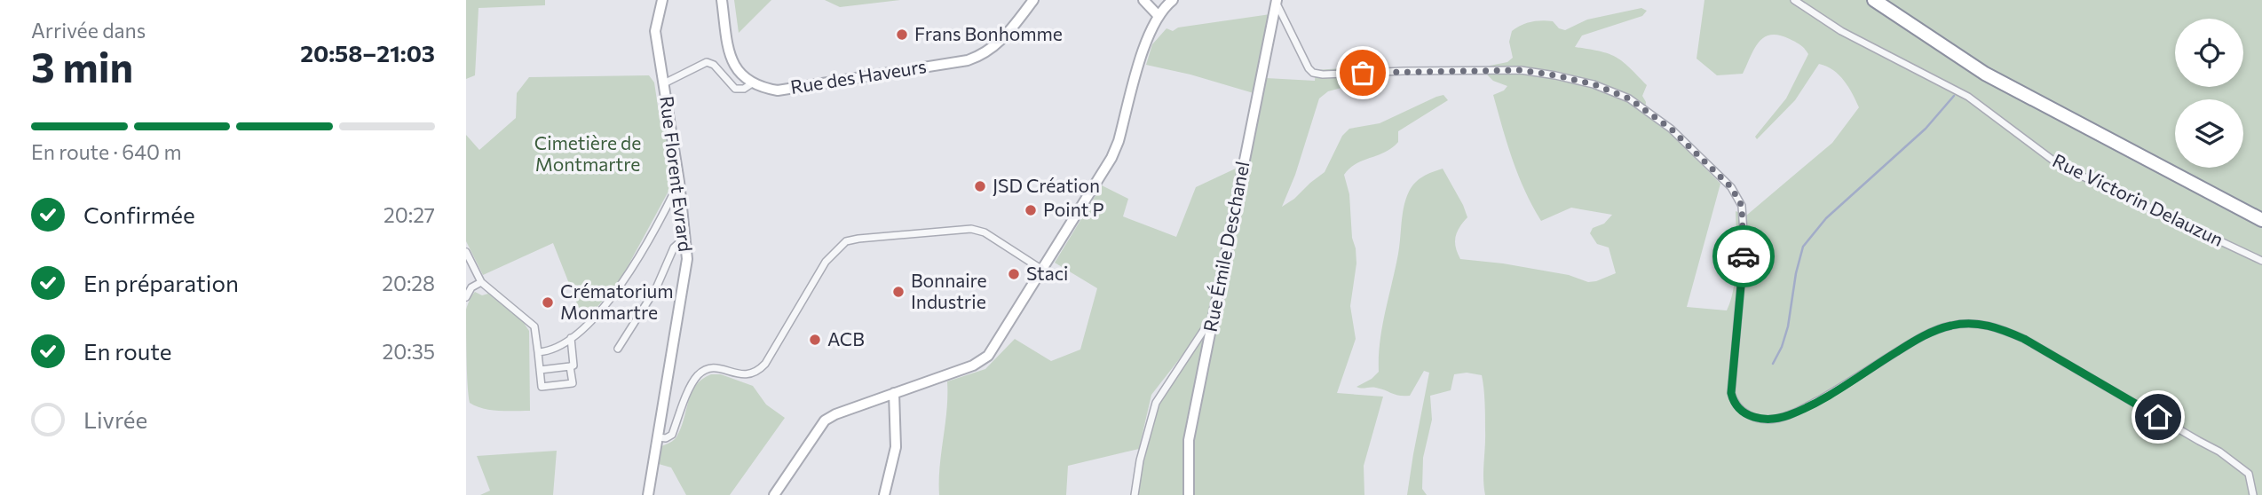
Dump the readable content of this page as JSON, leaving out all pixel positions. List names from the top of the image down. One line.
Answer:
{"streets":{"main road":["Rue des Haveurs","Rue Florent Evrard","Rue Émile Deschanel"],"street":["Rue Victorin Delauzun"]},"parks":["Cimetière de Montmartre"],"places":["Frans Bonhomme","JSD Création","Point P","Staci","Bonnaire Industrie","Crématorium Monmartre","ACB"],"page":{"heading":["3 min","Arrivée dans","20:58–21:03"],"bar":"En route · 640 m","list":[["Confirmée","20:27"],["En préparation","20:28"],["En route","20:35"],"Livrée"]}}
